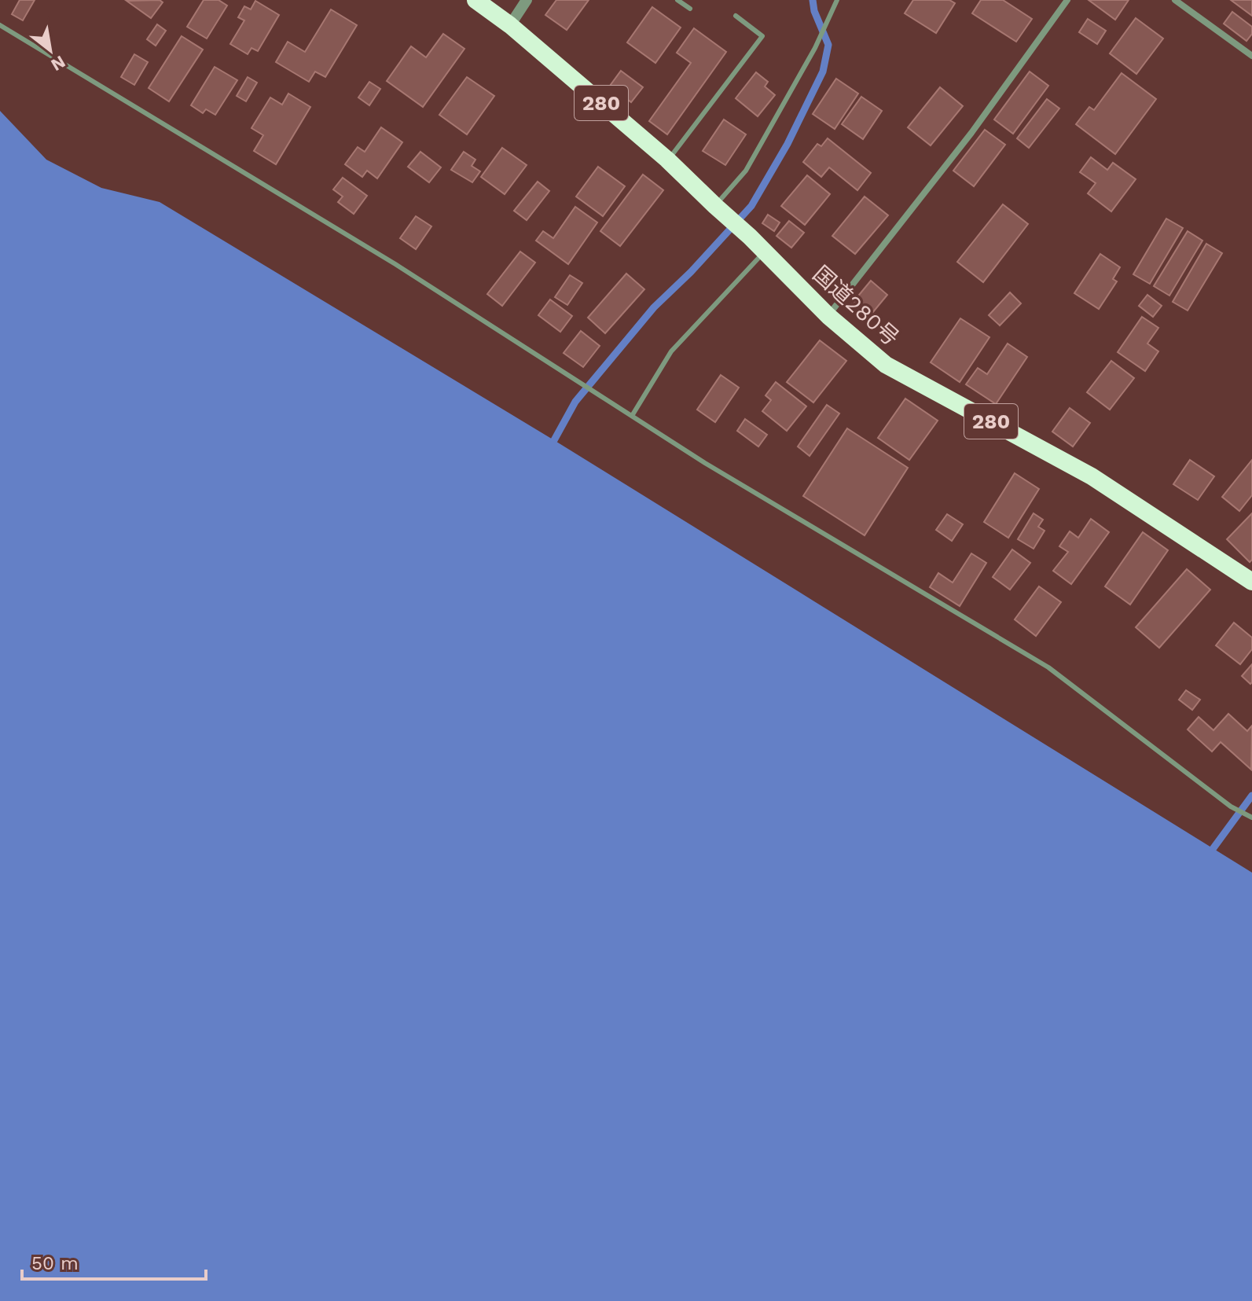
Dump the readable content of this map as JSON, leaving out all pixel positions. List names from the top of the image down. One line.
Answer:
{"streets":{"highway":["280","国道280号"]},"scale_bar":"50 m","north":"bottom right"}
